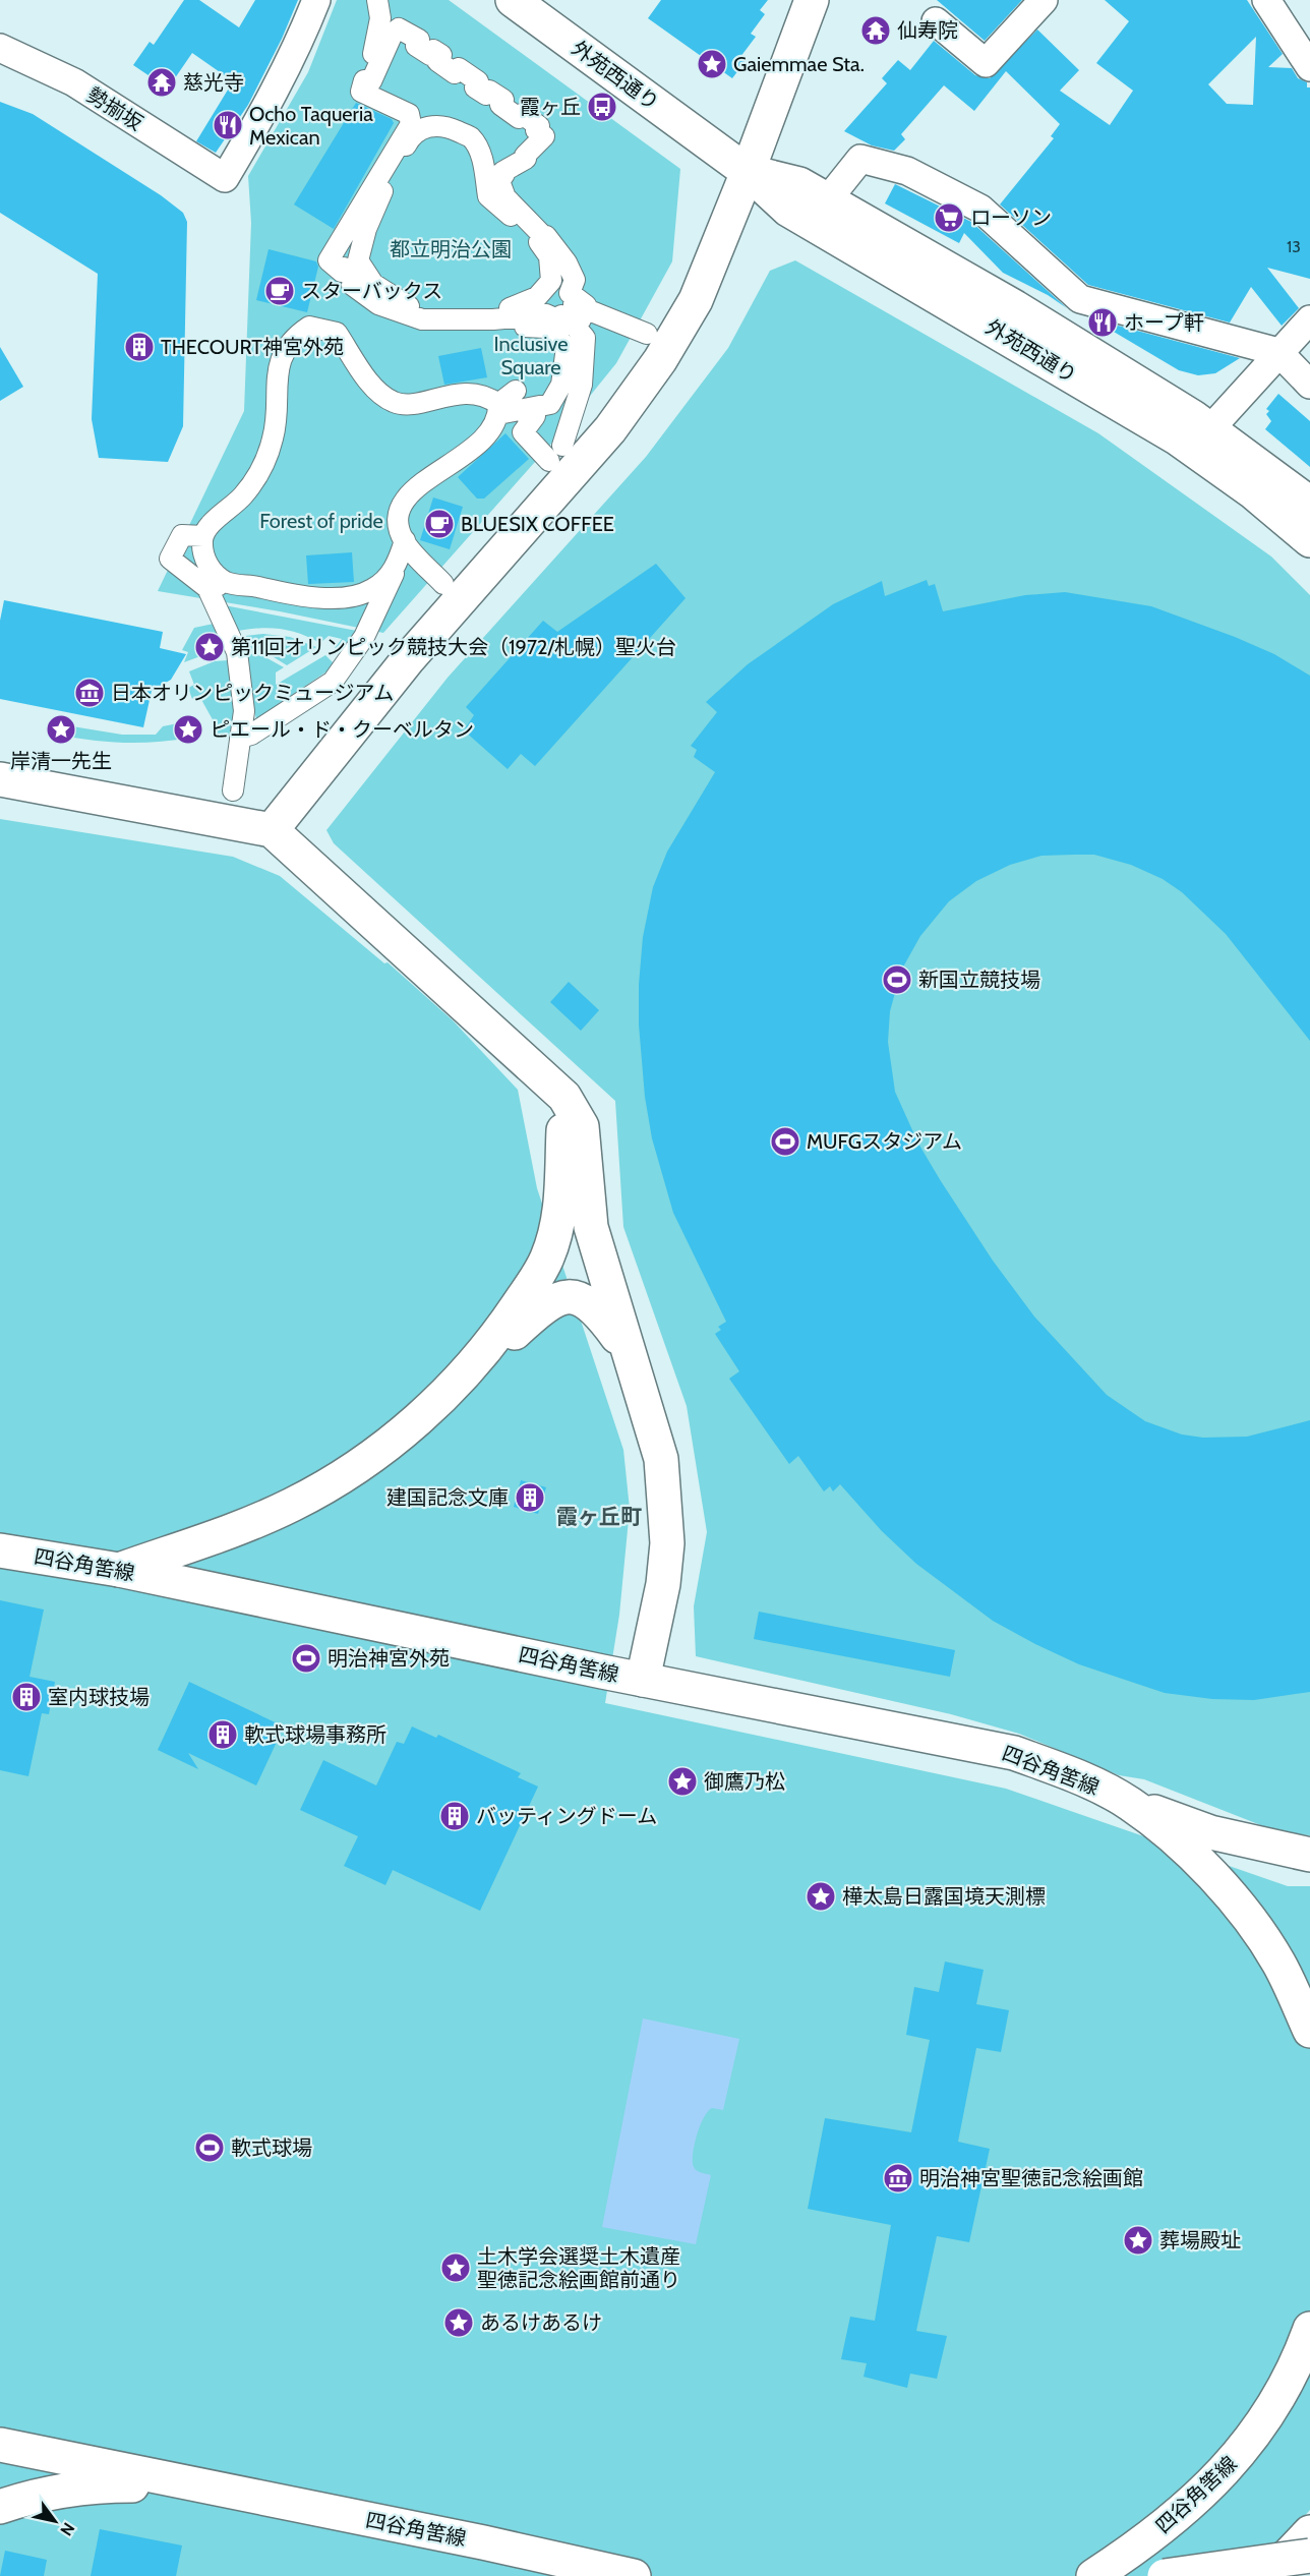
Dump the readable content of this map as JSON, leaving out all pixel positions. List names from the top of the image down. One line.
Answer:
{"streets":{"main road":["外苑西通り","四谷角筈線"],"street":["勢揃坂"]},"districts":["霞ヶ丘町"],"parks":["都立明治公園","Inclusive Square","Forest of pride"],"places":{"temple":["仙寿院","慈光寺"],"place":["Gaiemmae Sta.","第11回オリンピック競技大会（1972/札幌）聖火台","岸清一先生","ピエール・ド・クーベルタン","御鷹乃松","樺太島日露国境天測標","葬場殿址","土木学会選奨土木遺産 聖徳記念絵画館前通り","あるけあるけ"],"bus stop":["霞ヶ丘"],"restaurant":["Ocho Taqueria Mexican","ホープ軒"],"supermarket":["ローソン"],"cafe":["スターバックス","BLUESIX COFFEE"],"building":["THECOURT神宮外苑","建国記念文庫","室内球技場","軟式球場事務所","バッティングドーム"],"museum":["日本オリンピックミュージアム","明治神宮聖徳記念絵画館"],"sports":["新国立競技場","MUFGスタジアム","明治神宮外苑","軟式球場"]},"house_numbers":["13"],"north":"bottom right"}
